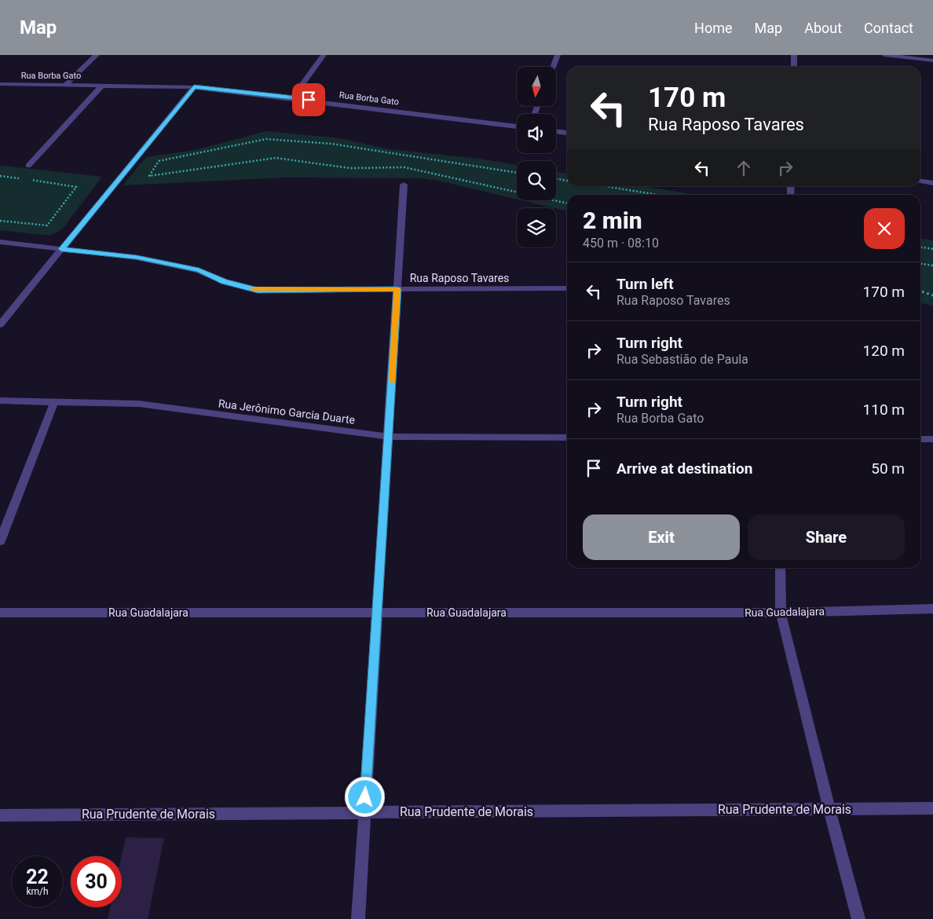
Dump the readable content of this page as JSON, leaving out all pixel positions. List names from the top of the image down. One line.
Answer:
{"streets":{"street":["Rua Borba Gato","Rua Raposo Tavares","Rua Jerônimo Garcia Duarte","Rua Guadalajara","Rua Prudente de Morais"]},"north":"bottom","page":{"header":"Map","nav":["Home","Map","About","Contact"],"turn":["170 m","Rua Raposo Tavares"],"heading":["2 min","450 m · 08:10"],"list":[{"name":"Turn left","note":"Rua Raposo Tavares","value":"170 m"},{"name":"Turn right","note":"Rua Sebastião de Paula","value":"120 m"},{"name":"Turn right","note":"Rua Borba Gato","value":"110 m"},{"name":"Arrive at destination","value":"50 m"}],"buttons":["Exit","Share"],"speed":"22 km/h","limit":"30"}}
